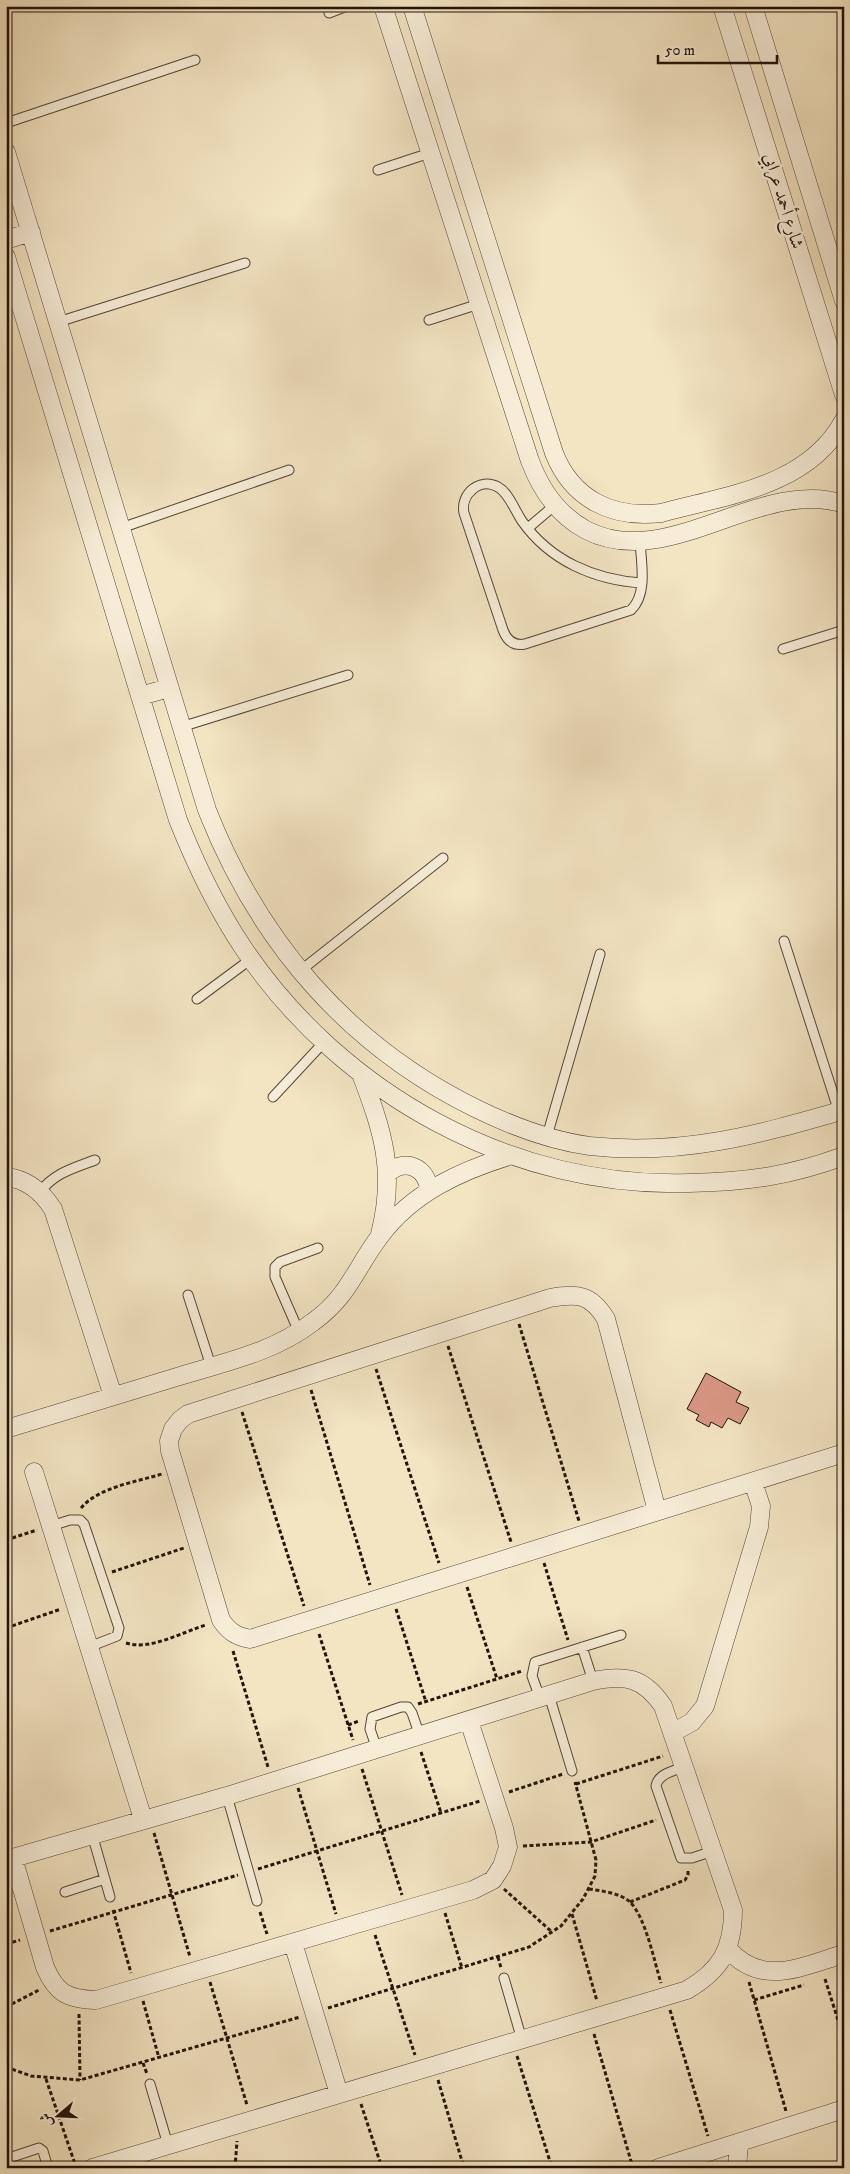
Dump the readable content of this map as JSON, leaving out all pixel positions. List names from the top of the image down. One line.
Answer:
{"streets":{"street":["شارع أحمد عرابي"]},"scale_bar":"50 m","north":"left"}
